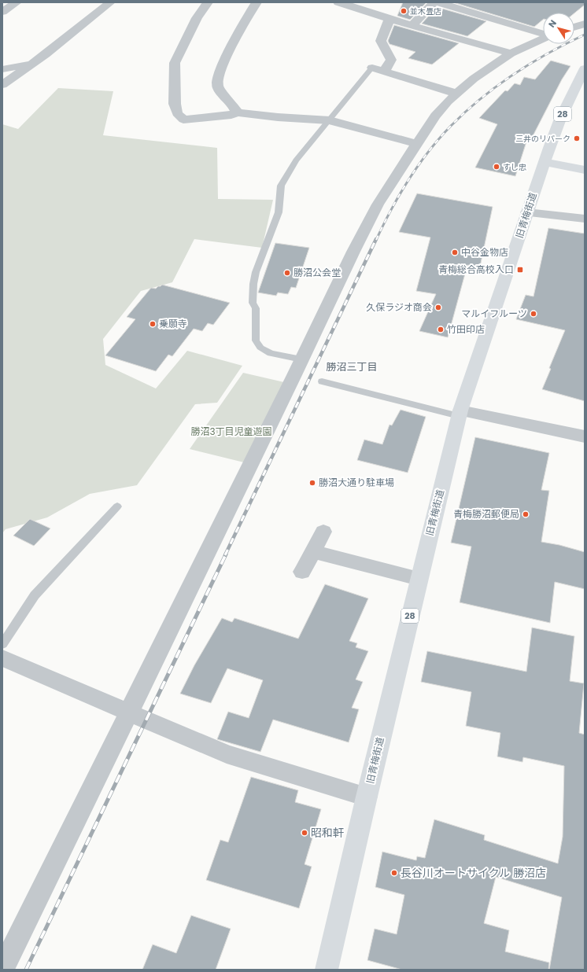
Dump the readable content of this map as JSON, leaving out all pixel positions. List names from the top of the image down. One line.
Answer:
{"streets":{"main road":["28","旧青梅街道"]},"districts":["勝沼三丁目"],"parks":["勝沼3丁目児童遊園"],"places":{"other":["並木畳店","三井のリパーク","すし忠","中谷金物店","勝沼公会堂","久保ラジオ商会","マルイフルーツ","乗願寺","竹田印店","勝沼大通り駐車場","青梅勝沼郵便局","昭和軒","長谷川オートサイクル 勝沼店"],"transit":["青梅総合高校入口"]},"north":"top left"}
